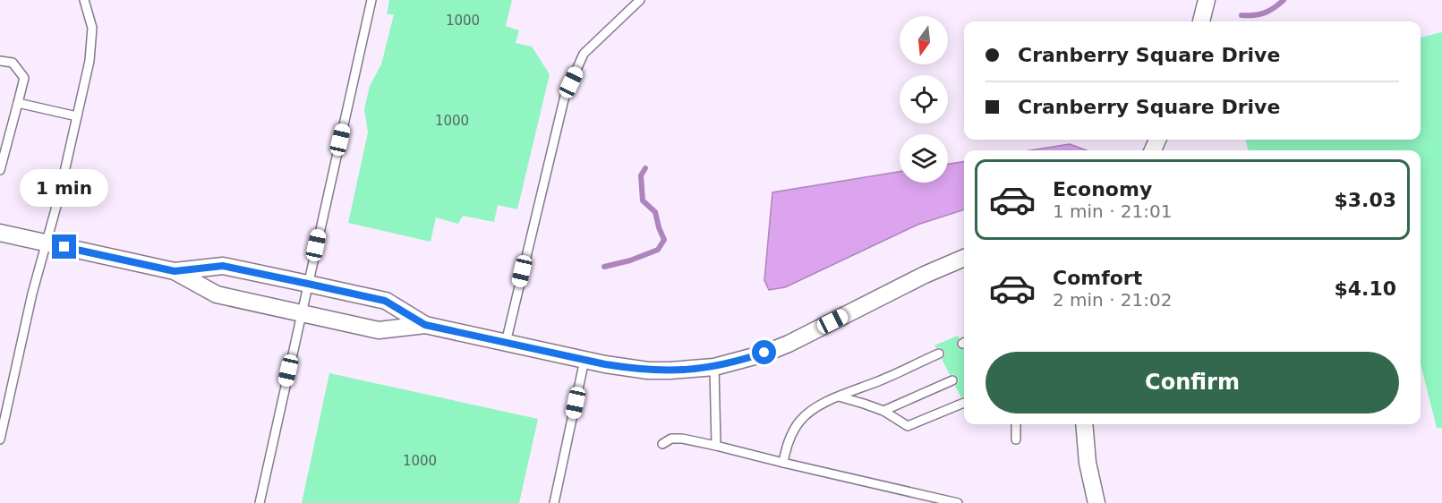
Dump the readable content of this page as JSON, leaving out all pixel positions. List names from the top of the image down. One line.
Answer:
{"house_numbers":["1000","1000","1000"],"north":"bottom","page":{"banner":["Cranberry Square Drive","Cranberry Square Drive"],"list":[{"name":"Economy","note":"1 min · 21:01","value":"$3.03"},{"name":"Comfort","note":"2 min · 21:02","value":"$4.10"}],"bubble":"1 min","buttons":"Confirm"}}
